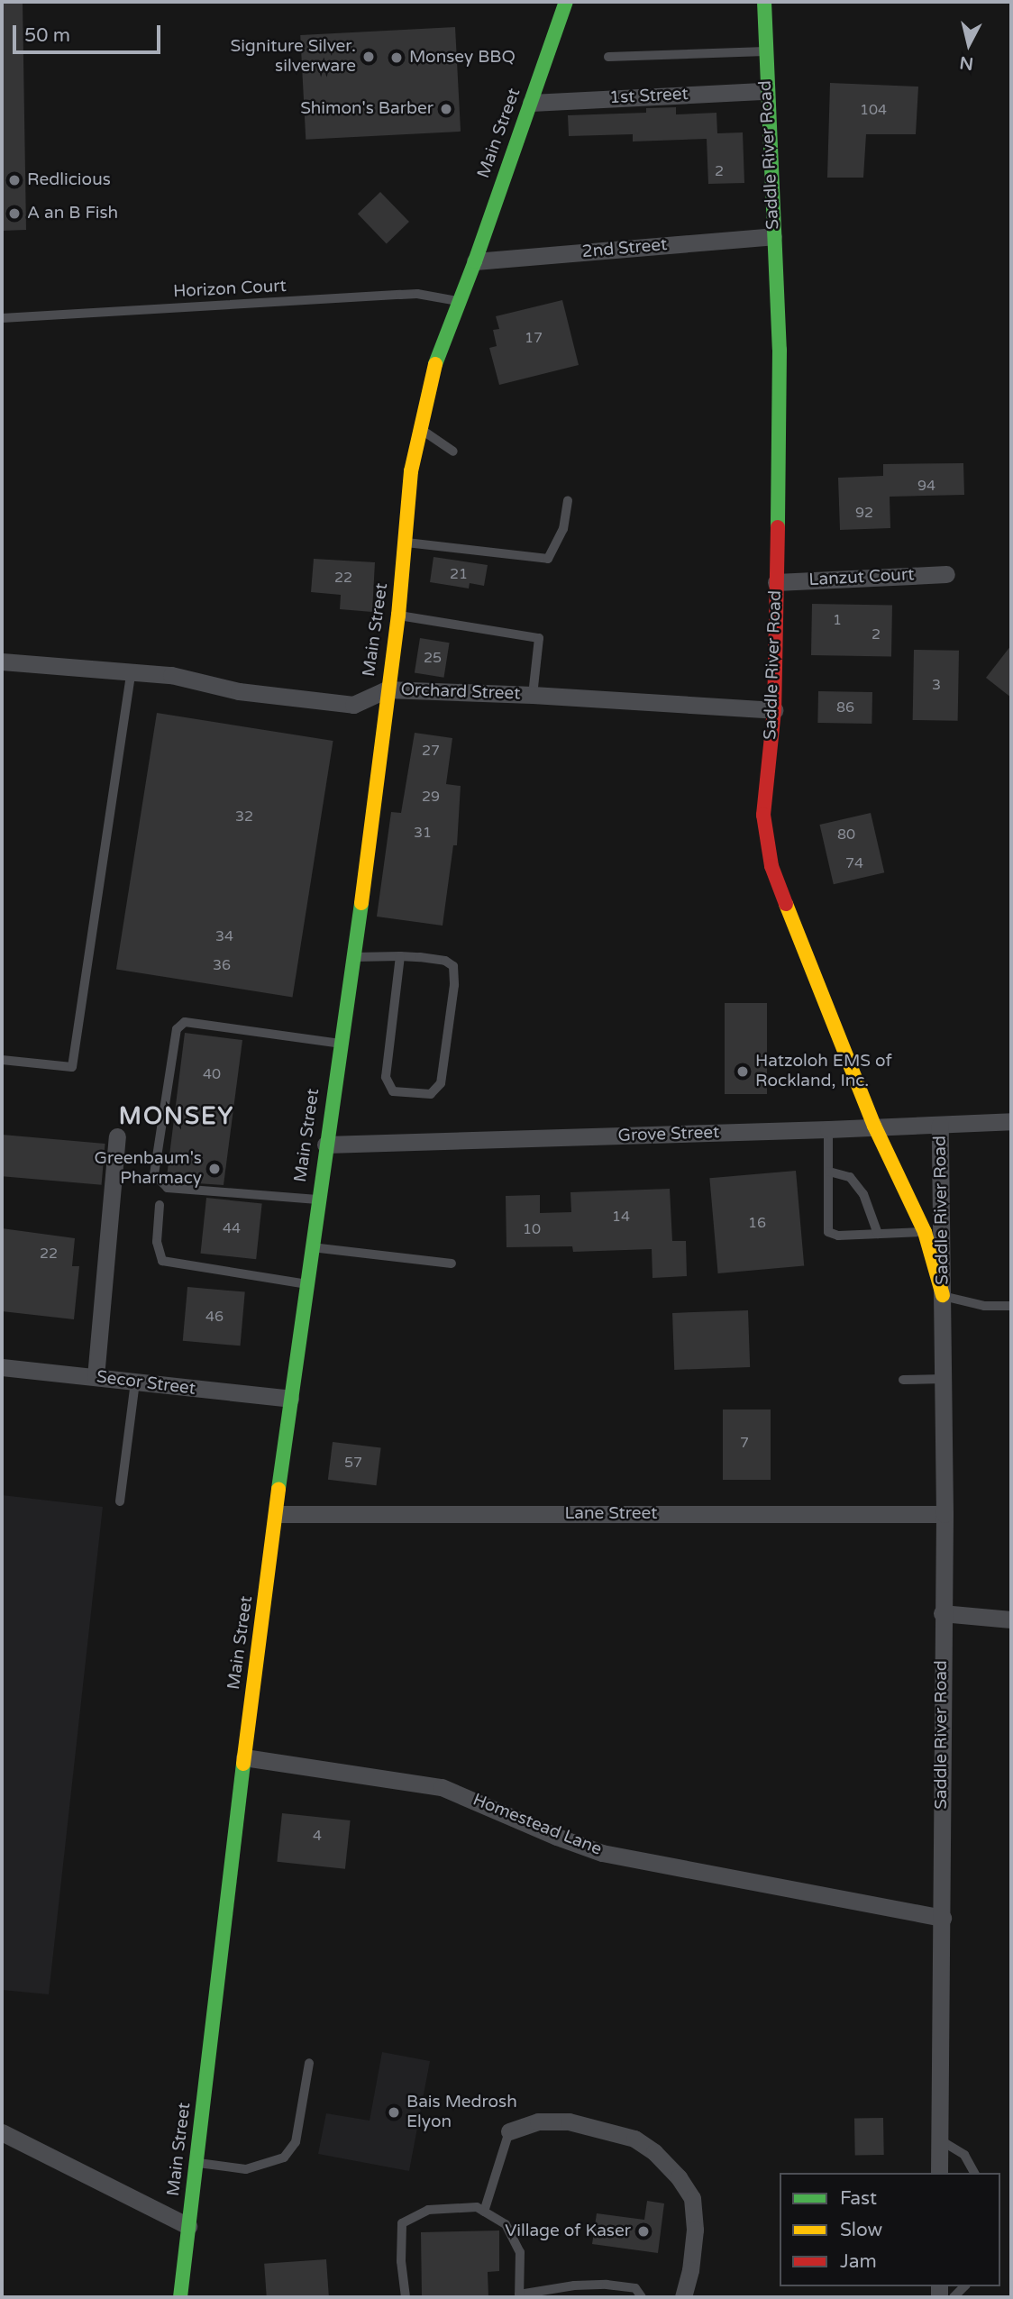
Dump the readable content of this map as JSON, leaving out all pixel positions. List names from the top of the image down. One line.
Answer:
{"streets":{"main road":["Main Street","Saddle River Road"],"street":["1st Street","2nd Street","Lanzut Court","Orchard Street","Grove Street","Secor Street","Lane Street","Homestead Lane"],"lane":["Horizon Court"]},"crossings":[["1st Street","Main Street"],["1st Street","Saddle River Road"],["Main Street","2nd Street"],["Main Street","Horizon Court"],["Main Street","Orchard Street"],["Main Street","Grove Street"],["Main Street","Secor Street"],["Main Street","Lane Street"],["Main Street","Homestead Lane"],["Saddle River Road","2nd Street"],["Saddle River Road","Lanzut Court"],["Saddle River Road","Orchard Street"],["Saddle River Road","Grove Street"],["Saddle River Road","Lane Street"],["Saddle River Road","Homestead Lane"]],"districts":["MONSEY"],"places":["Signiture Silver. silverware","Monsey BBQ","Shimon's Barber","Redlicious","A an B Fish","Hatzoloh EMS of Rockland, Inc.","Greenbaum's Pharmacy","Bais Medrosh Elyon","Village of Kaser"],"house_numbers":["104","2","17","94","92","21","22","1","2","25","3","86","27","29","32","31","80","74","34","36","40","14","16","44","10","22","46","7","57","4"],"legend":["Fast","Slow","Jam"],"scale_bar":"50 m","north":"bottom"}
